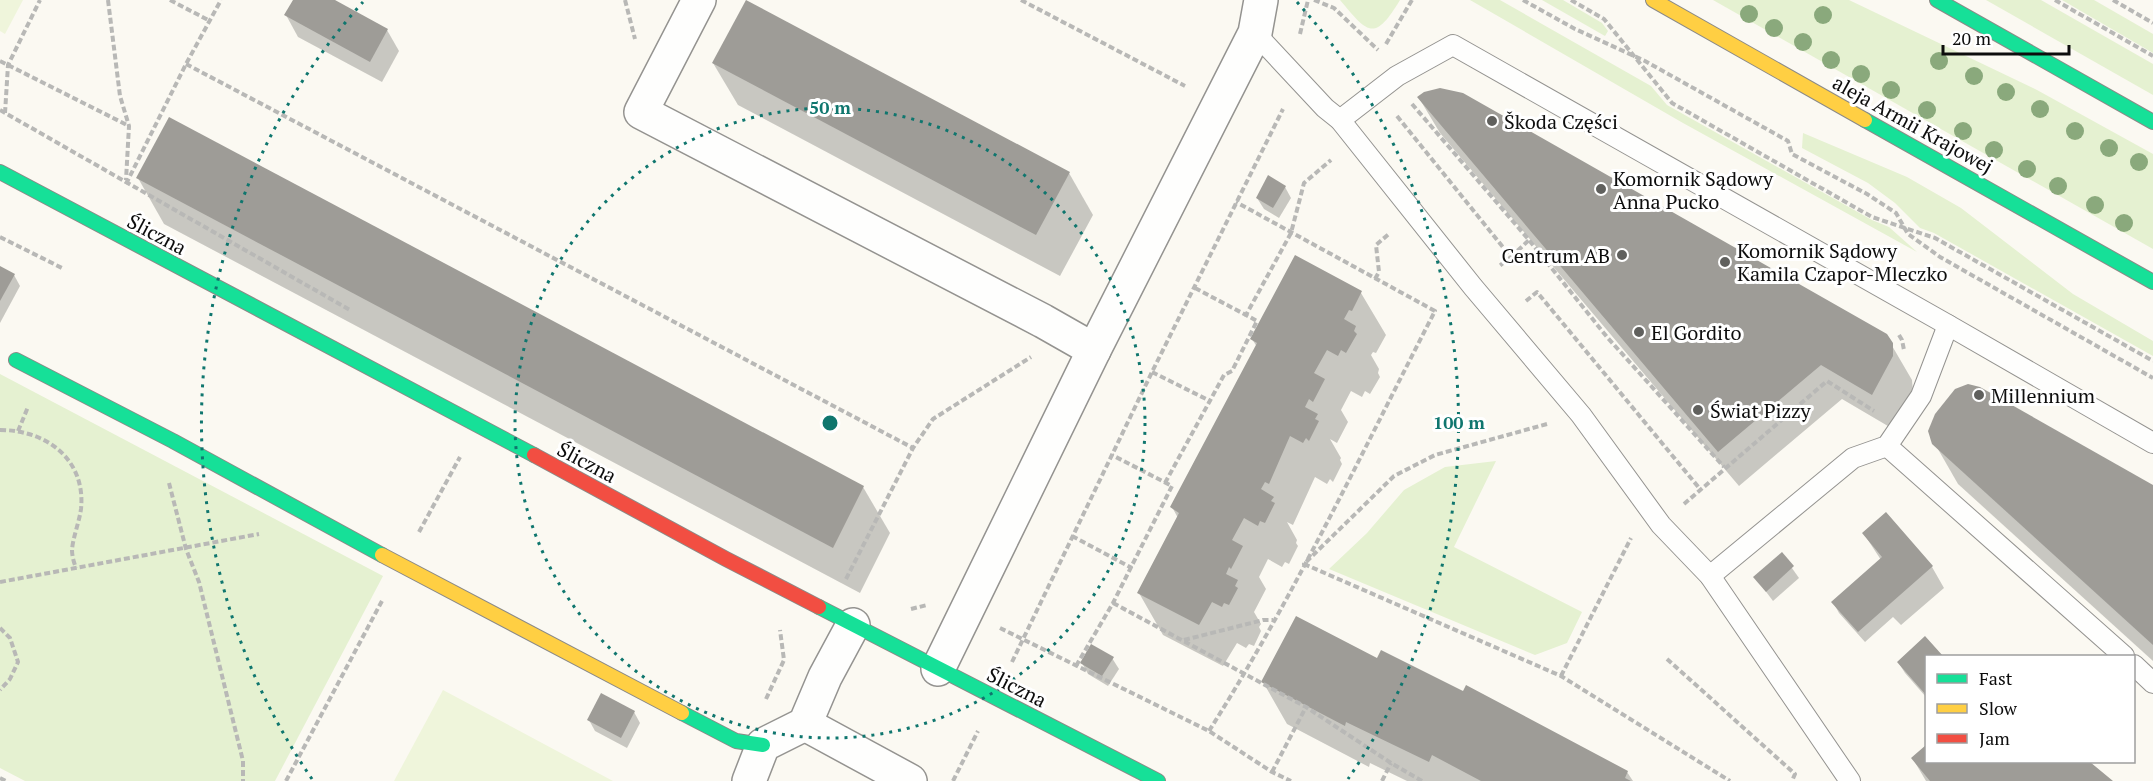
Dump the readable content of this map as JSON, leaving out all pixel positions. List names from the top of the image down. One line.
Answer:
{"streets":{"street":["aleja Armii Krajowej","Śliczna"]},"places":["Škoda Części","Komornik Sądowy Anna Pucko","Centrum AB","Komornik Sądowy Kamila Czapor-Mleczko","El Gordito","Millennium","Świat Pizzy"],"legend":["Fast","Slow","Jam"],"scale_bar":"20 m","rings":["50 m","100 m"]}
